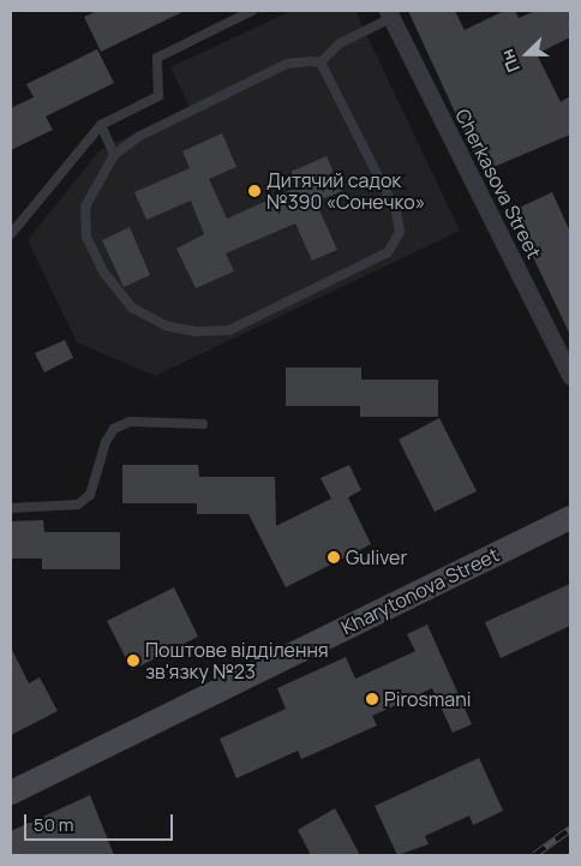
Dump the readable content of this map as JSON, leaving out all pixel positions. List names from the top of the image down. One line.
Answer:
{"streets":{"street":["Cherkasova Street","Kharytonova Street"]},"places":["Дитячий садок №390 «Сонечко»","Guliver","Поштове відділення зв'язку №23","Pirosmani"],"scale_bar":"50 m","north":"left"}
